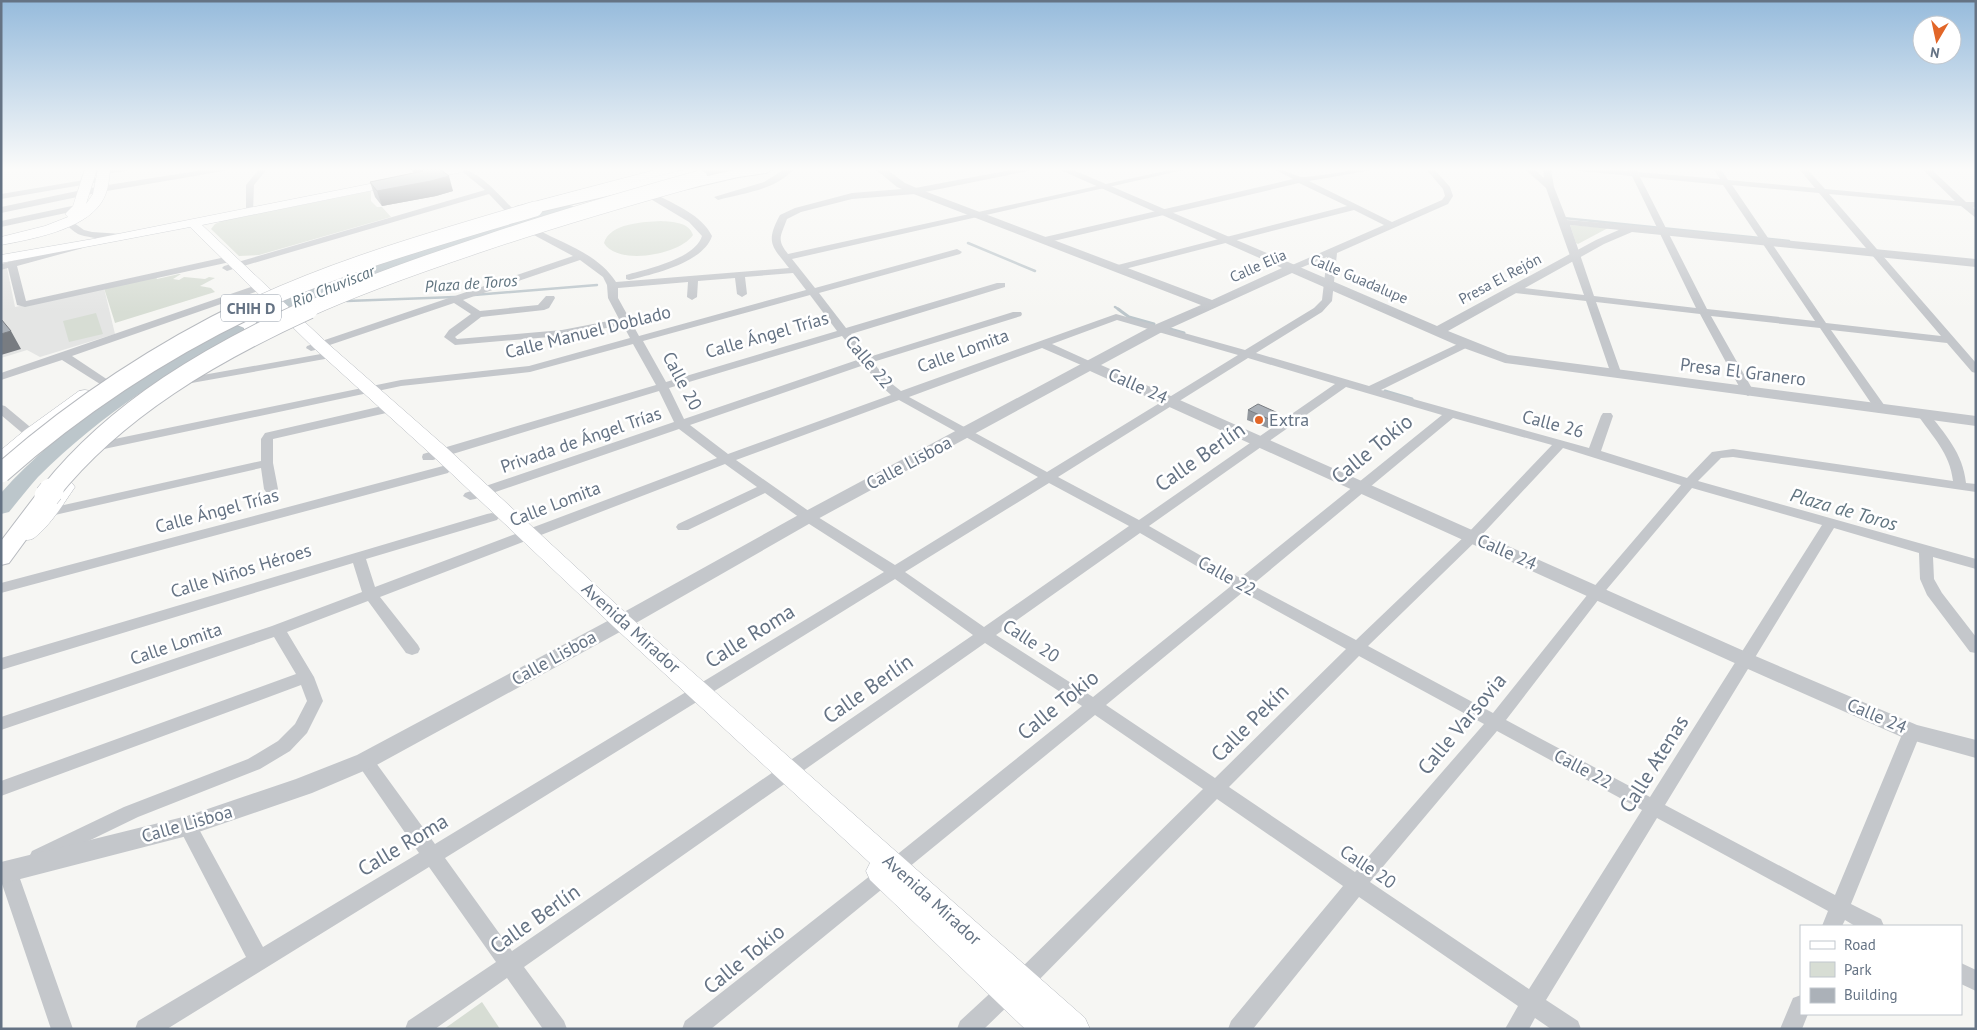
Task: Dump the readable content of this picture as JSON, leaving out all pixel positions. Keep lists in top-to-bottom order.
{
  "streets": {
    "main road": ["CHIH D", "Avenida Mirador"],
    "street": [
      "Calle Elia",
      "Calle Guadalupe",
      "Presa El Rejón",
      "Calle Manuel Doblado",
      "Calle Ángel Trías",
      "Calle Lomita",
      "Calle 22",
      "Presa El Granero",
      "Calle 20",
      "Calle 24",
      "Calle 26",
      "Privada de Ángel Trías",
      "Calle Tokio",
      "Calle Berlín",
      "Calle Lisboa",
      "Calle Niños Héroes",
      "Calle Roma",
      "Calle Pekín",
      "Calle Varsovia",
      "Calle Atenas"
    ]
  },
  "crossings": [
    ["Calle Elia", "Calle Guadalupe"],
    ["Calle Elia", "Calle 26"],
    ["Calle Elia", "Calle Lisboa"],
    ["Calle Elia", "Calle Roma"],
    ["Calle Guadalupe", "Presa El Rejón"],
    ["Calle Guadalupe", "Presa El Granero"],
    ["Calle Guadalupe", "Calle Roma"],
    ["Calle Manuel Doblado", "Calle 22"],
    ["Calle Manuel Doblado", "Calle 20"],
    ["Calle Manuel Doblado", "Avenida Mirador"],
    ["Calle Ángel Trías", "Calle 22"],
    ["Calle Ángel Trías", "Calle 20"],
    ["Calle Ángel Trías", "Avenida Mirador"],
    ["Calle Lomita", "Calle 22"],
    ["Calle Lomita", "Calle 20"],
    ["Calle Lomita", "Calle 24"],
    ["Calle Lomita", "Calle 26"],
    ["Calle Lomita", "Avenida Mirador"],
    ["Calle 22", "Privada de Ángel Trías"],
    ["Calle 22", "Calle Tokio"],
    ["Calle 22", "Calle Berlín"],
    ["Calle 22", "Calle Lisboa"],
    ["Calle 22", "Calle Roma"],
    ["Calle 22", "Calle Pekín"],
    ["Calle 22", "Calle Varsovia"],
    ["Calle 22", "Calle Atenas"],
    ["Calle 20", "Privada de Ángel Trías"],
    ["Calle 20", "Calle Tokio"],
    ["Calle 20", "Calle Berlín"],
    ["Calle 20", "Calle Lisboa"],
    ["Calle 20", "Calle Roma"],
    ["Calle 20", "Calle Pekín"],
    ["Calle 20", "Calle Varsovia"],
    ["Calle 20", "Calle Atenas"],
    ["Calle 24", "Calle Tokio"],
    ["Calle 24", "Calle Berlín"],
    ["Calle 24", "Calle Lisboa"],
    ["Calle 24", "Calle Roma"],
    ["Calle 24", "Calle Pekín"],
    ["Calle 24", "Calle Varsovia"],
    ["Calle 24", "Calle Atenas"],
    ["Calle 26", "Calle Tokio"],
    ["Calle 26", "Calle Berlín"],
    ["Calle 26", "Calle Lisboa"],
    ["Calle 26", "Calle Roma"],
    ["Calle 26", "Calle Pekín"],
    ["Calle 26", "Calle Varsovia"],
    ["Calle 26", "Calle Atenas"],
    ["Privada de Ángel Trías", "Avenida Mirador"],
    ["Calle Tokio", "Avenida Mirador"],
    ["Calle Berlín", "Avenida Mirador"],
    ["Calle Lisboa", "Avenida Mirador"],
    ["Calle Niños Héroes", "Avenida Mirador"],
    ["Avenida Mirador", "Calle Roma"],
    ["Avenida Mirador", "Calle Pekín"]
  ],
  "water": ["Plaza de Toros", "Rio Chuviscar"],
  "places": ["Extra"],
  "legend": ["Road", "Park", "Building"],
  "north": "bottom"
}
